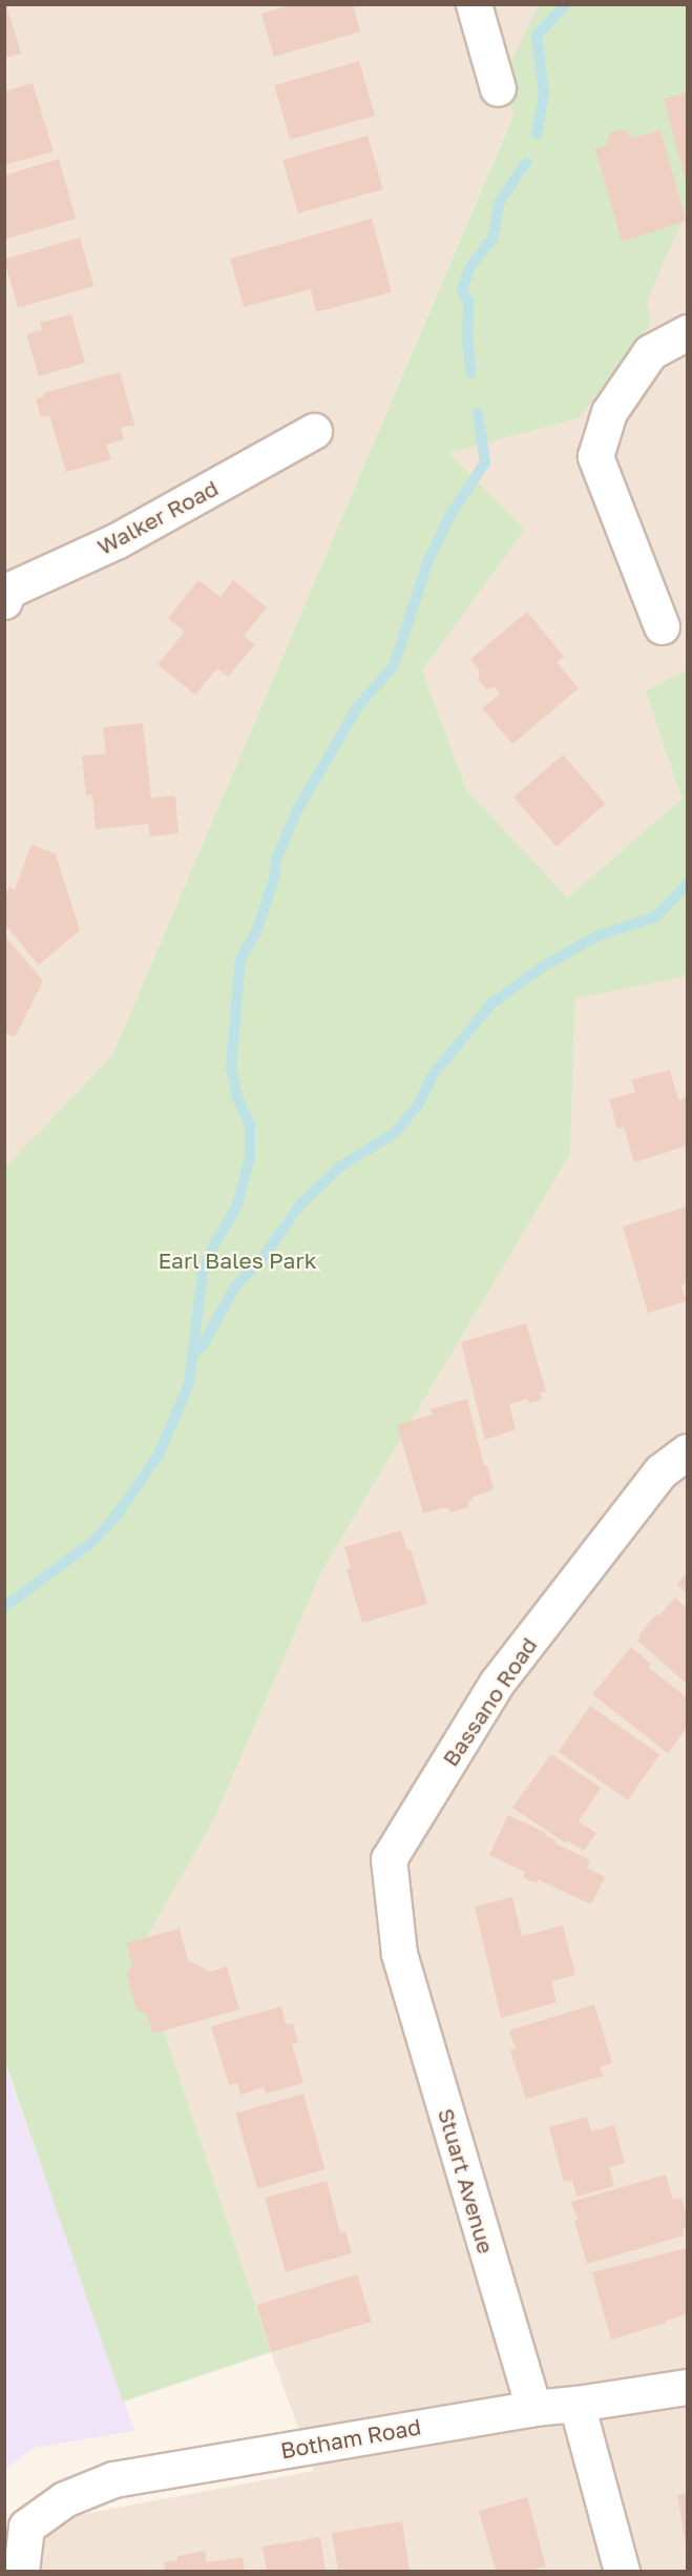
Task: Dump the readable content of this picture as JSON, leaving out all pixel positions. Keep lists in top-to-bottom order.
{
  "streets": {
    "street": [
      "Walker Road",
      "Bassano Road",
      "Stuart Avenue",
      "Botham Road"
    ]
  },
  "crossings": [
    ["Bassano Road", "Stuart Avenue"],
    ["Stuart Avenue", "Botham Road"]
  ],
  "parks": ["Earl Bales Park"]
}
